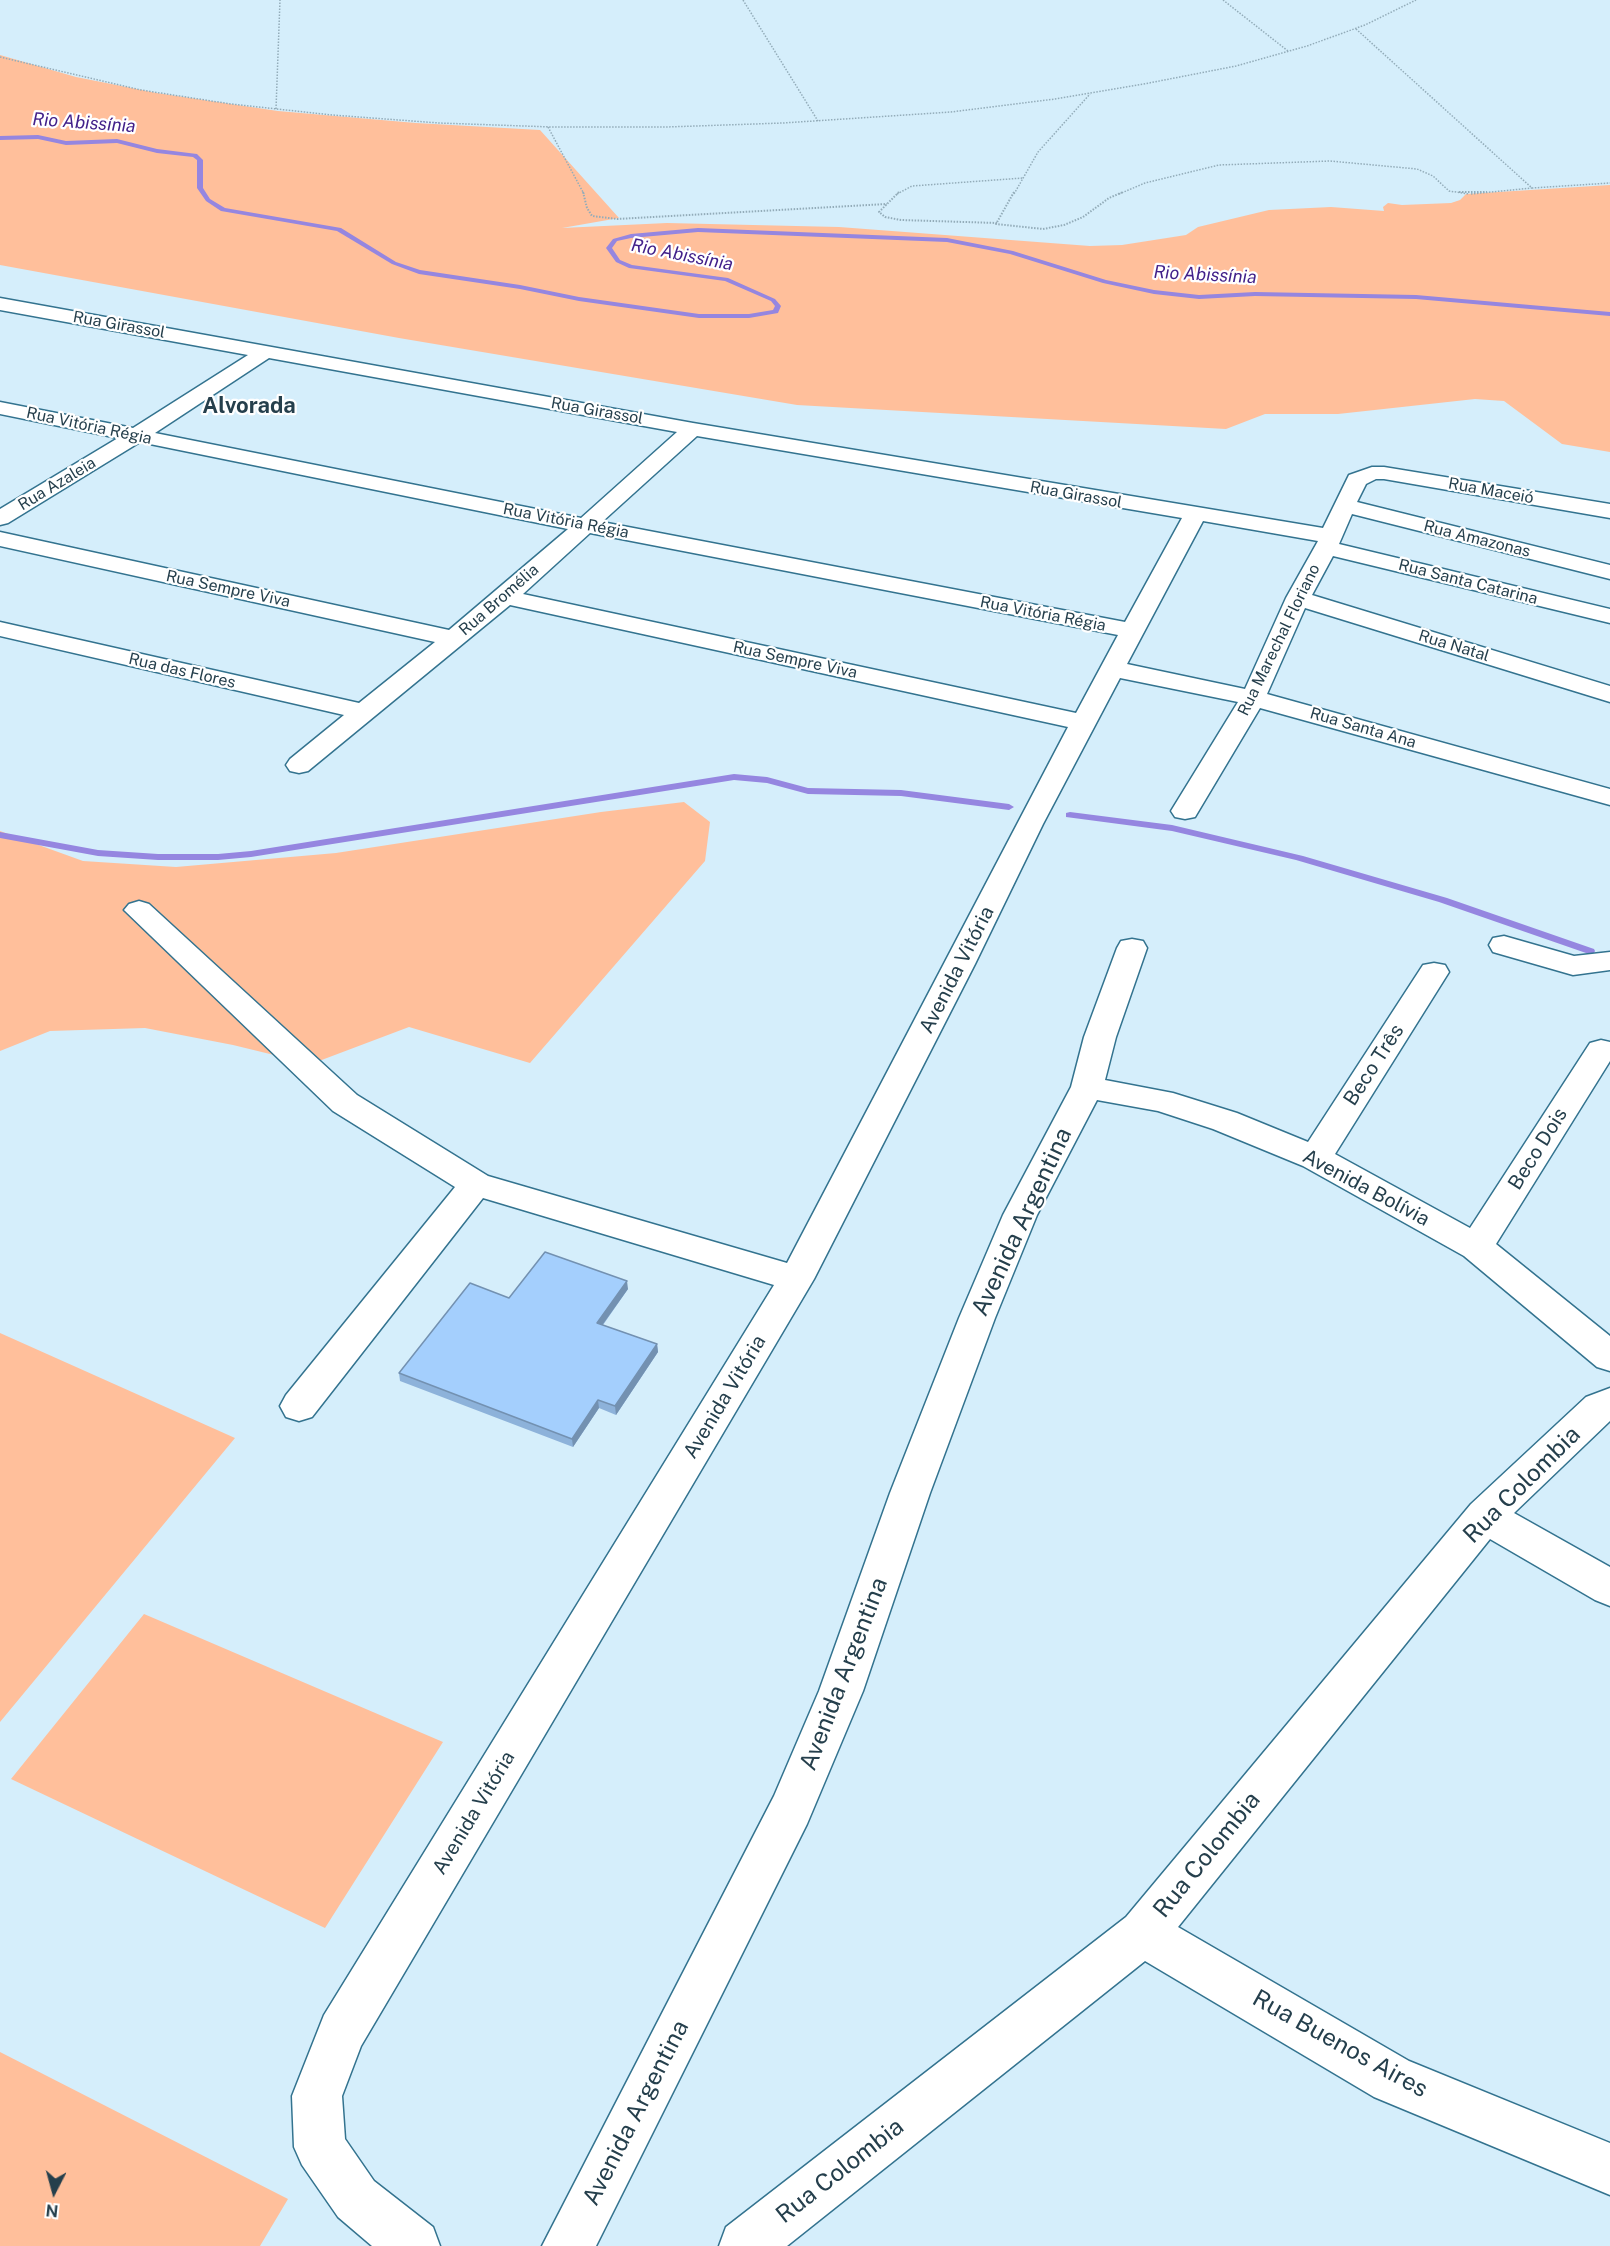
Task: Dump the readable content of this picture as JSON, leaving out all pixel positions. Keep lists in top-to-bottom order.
{
  "streets": {
    "street": [
      "Rua Girassol",
      "Rua Vitória Régia",
      "Rua Azaleia",
      "Rua Maceió",
      "Rua Amazonas",
      "Rua Santa Catarina",
      "Rua Sempre Viva",
      "Rua Bromélia",
      "Rua Marechal Floriano",
      "Rua Natal",
      "Rua das Flores",
      "Rua Santa Ana",
      "Avenida Vitória",
      "Beco Três",
      "Beco Dois",
      "Avenida Bolívia",
      "Avenida Argentina",
      "Rua Colombia",
      "Rua Buenos Aires"
    ]
  },
  "crossings": [
    ["Rua Girassol", "Rua Azaleia"],
    ["Rua Girassol", "Rua Santa Catarina"],
    ["Rua Girassol", "Rua Bromélia"],
    ["Rua Girassol", "Rua Marechal Floriano"],
    ["Rua Girassol", "Avenida Vitória"],
    ["Rua Vitória Régia", "Rua Azaleia"],
    ["Rua Vitória Régia", "Rua Bromélia"],
    ["Rua Vitória Régia", "Avenida Vitória"],
    ["Rua Maceió", "Rua Marechal Floriano"],
    ["Rua Amazonas", "Rua Marechal Floriano"],
    ["Rua Santa Catarina", "Rua Marechal Floriano"],
    ["Rua Sempre Viva", "Rua Bromélia"],
    ["Rua Sempre Viva", "Avenida Vitória"],
    ["Rua Bromélia", "Rua das Flores"],
    ["Rua Marechal Floriano", "Rua Natal"],
    ["Rua Marechal Floriano", "Rua Santa Ana"],
    ["Rua Santa Ana", "Avenida Vitória"],
    ["Beco Três", "Avenida Bolívia"],
    ["Beco Dois", "Avenida Bolívia"],
    ["Avenida Bolívia", "Avenida Argentina"],
    ["Rua Colombia", "Rua Buenos Aires"]
  ],
  "districts": ["Alvorada"],
  "water": ["Rio Abissínia"],
  "north": "bottom"
}
